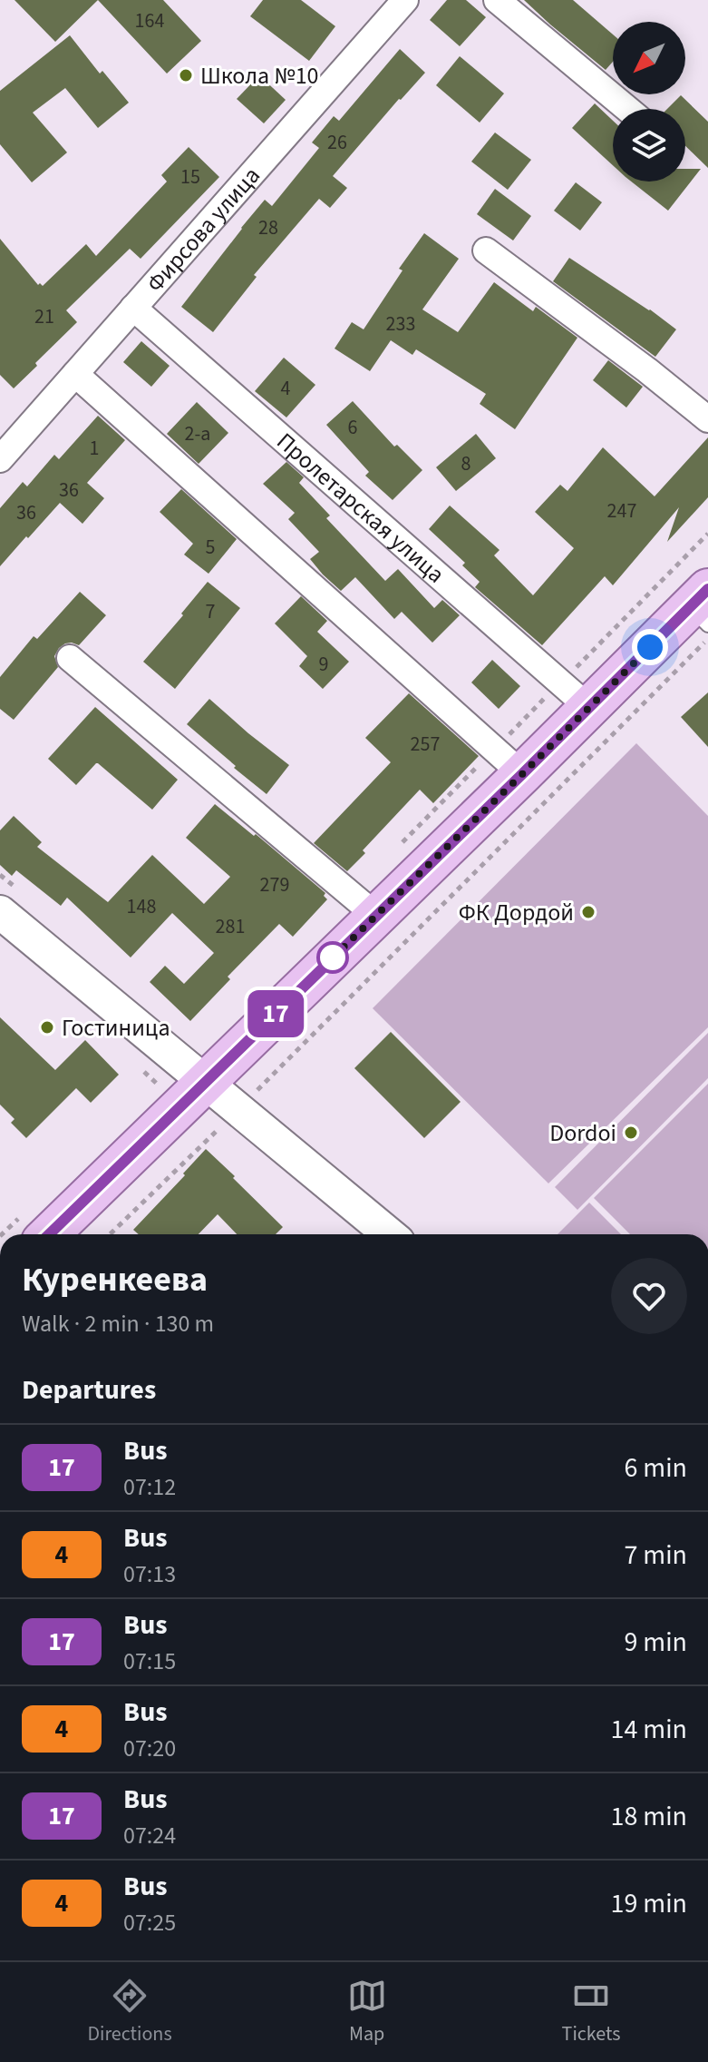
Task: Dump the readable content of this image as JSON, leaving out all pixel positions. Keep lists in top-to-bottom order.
{
  "streets": {
    "street": ["Фирсова улица", "Пролетарская улица"]
  },
  "crossings": [
    ["Фирсова улица", "Пролетарская улица"]
  ],
  "places": [
    "Школа №10",
    "ФК Дордой",
    "Гостиница",
    "Dordoi"
  ],
  "lines": ["bus line 17"],
  "house_numbers": [
    "164",
    "26",
    "15",
    "28",
    "21",
    "233",
    "4",
    "6",
    "2-a",
    "1",
    "8",
    "36",
    "247",
    "36",
    "5",
    "7",
    "9",
    "257",
    "279",
    "148",
    "281"
  ],
  "north": "bottom left",
  "page": {
    "on_map": "17",
    "heading": [
      ["Куренкеева", "Walk · 2 min · 130 m"],
      "Departures"
    ],
    "list": [
      {
        "mark": "17",
        "name": "Bus",
        "note": "07:12",
        "value": "6 min"
      },
      {
        "mark": "4",
        "name": "Bus",
        "note": "07:13",
        "value": "7 min"
      },
      {
        "mark": "17",
        "name": "Bus",
        "note": "07:15",
        "value": "9 min"
      },
      {
        "mark": "4",
        "name": "Bus",
        "note": "07:20",
        "value": "14 min"
      },
      {
        "mark": "17",
        "name": "Bus",
        "note": "07:24",
        "value": "18 min"
      },
      {
        "mark": "4",
        "name": "Bus",
        "note": "07:25",
        "value": "19 min"
      }
    ],
    "tabs": ["Directions", "Map", "Tickets"]
  }
}
